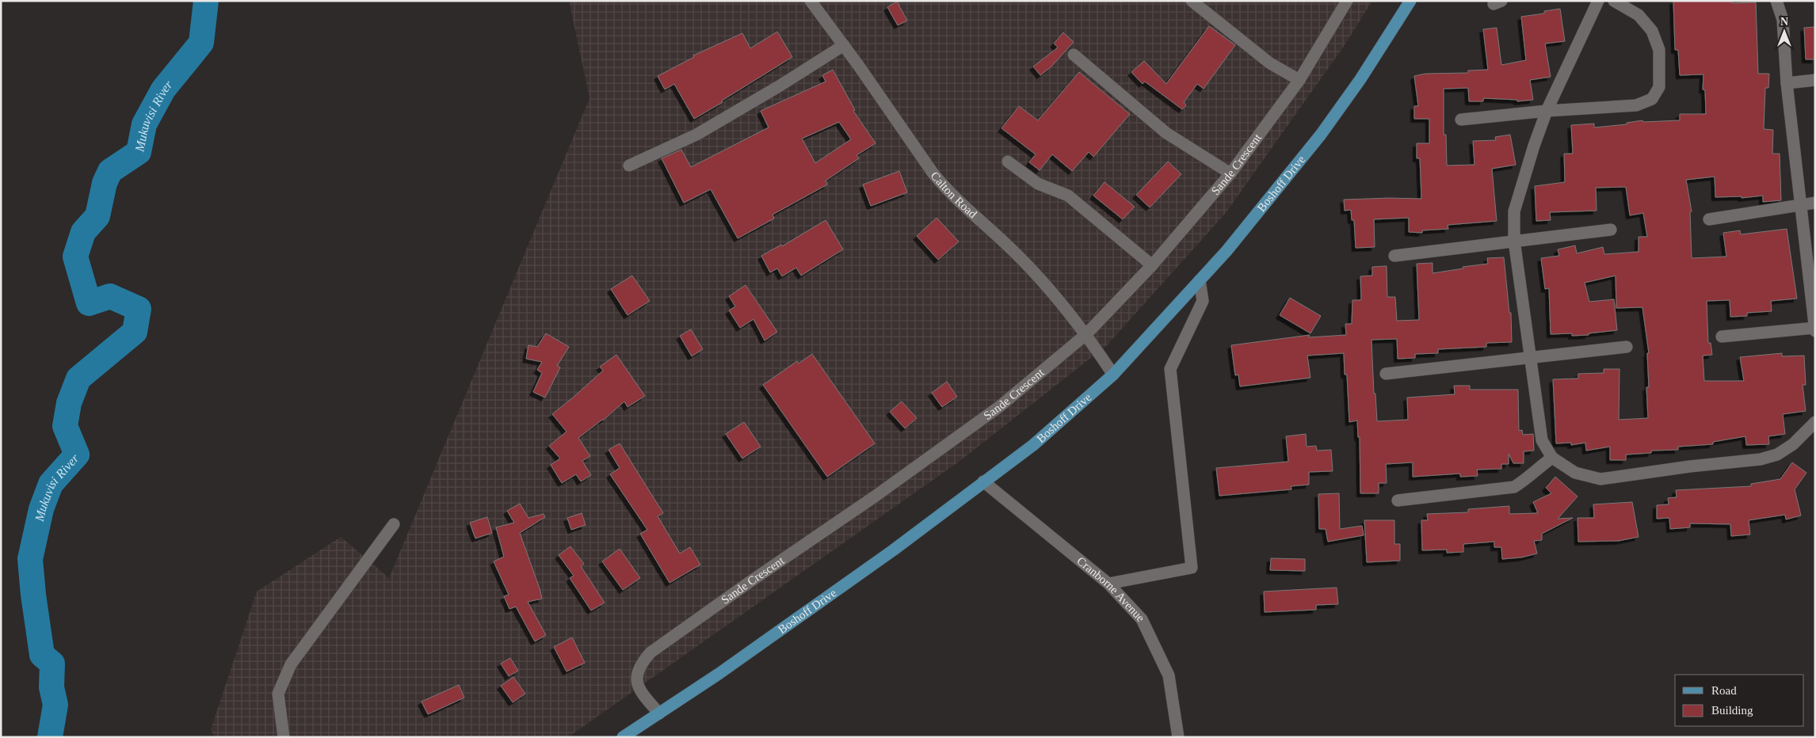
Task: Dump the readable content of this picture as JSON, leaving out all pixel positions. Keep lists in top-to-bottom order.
{
  "streets": {
    "main road": ["Boshoff Drive"],
    "street": ["Sande Crescent", "Calton Road", "Cranborne Avenue"]
  },
  "crossings": [
    ["Sande Crescent", "Boshoff Drive"],
    ["Sande Crescent", "Calton Road"],
    ["Boshoff Drive", "Calton Road"],
    ["Boshoff Drive", "Cranborne Avenue"]
  ],
  "water": ["Mukuvisi River"],
  "legend": ["Road", "Building"],
  "north": "top"
}
